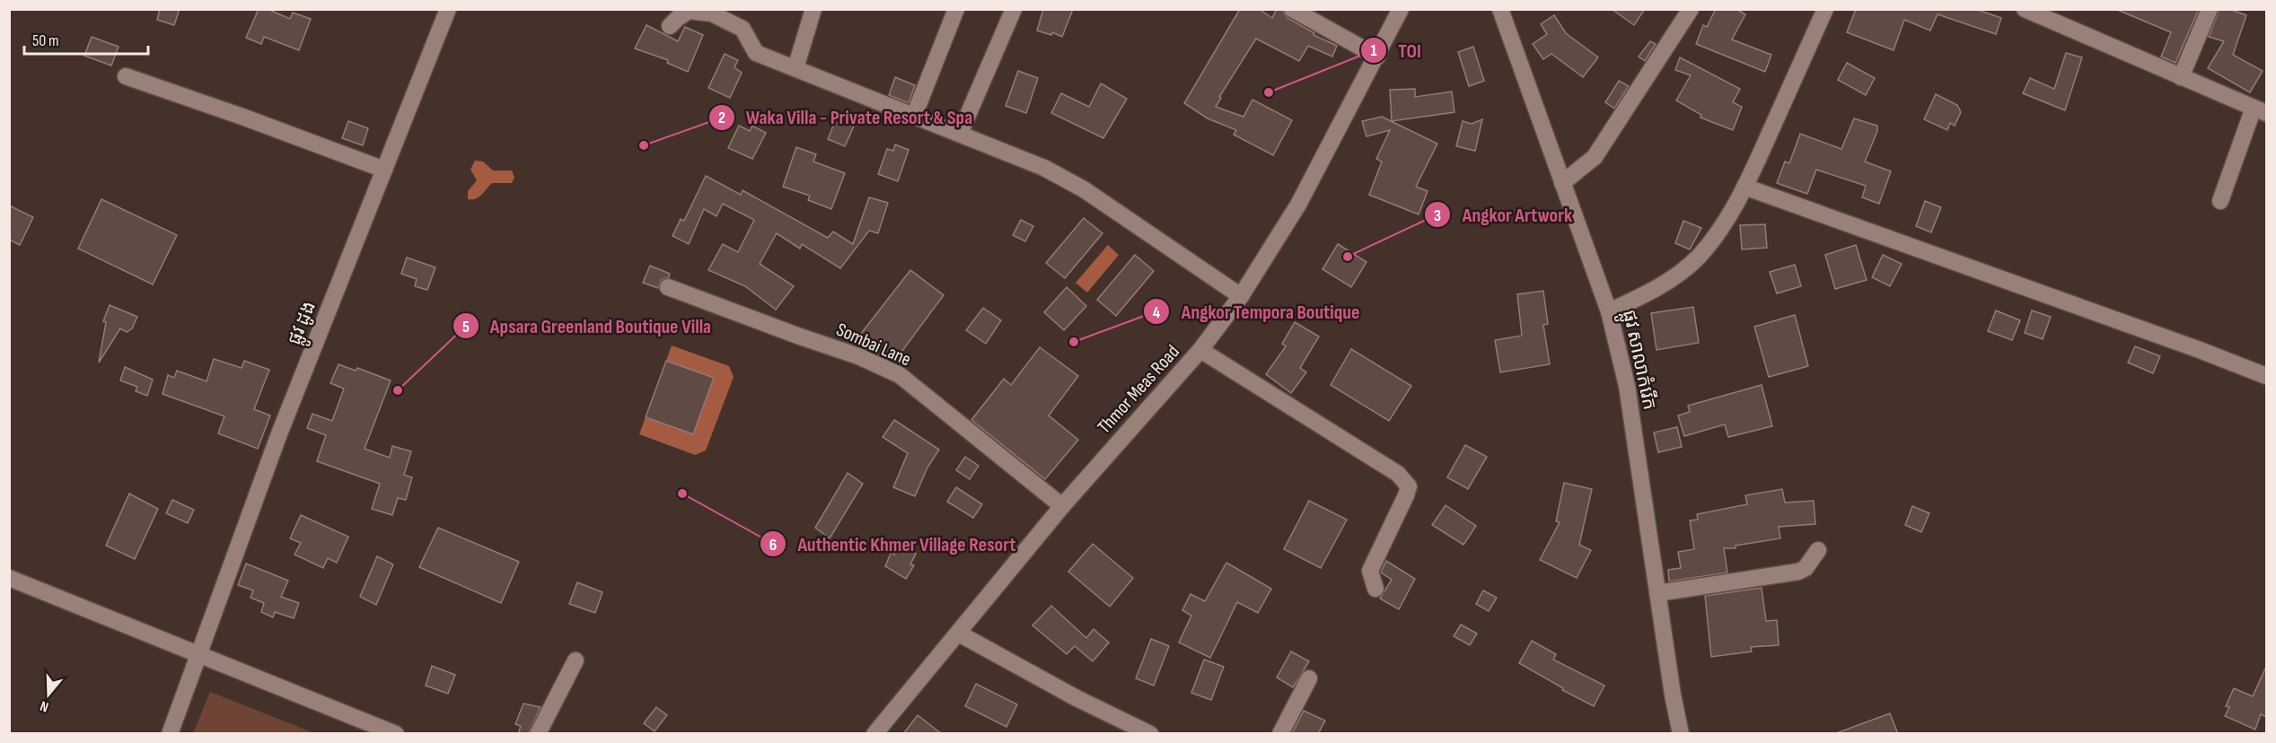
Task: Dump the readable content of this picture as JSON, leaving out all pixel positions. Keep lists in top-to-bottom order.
{
  "streets": {
    "street": [
      "ផ្លូវ ដូង",
      "Sombai Lane",
      "ផ្លូវ សាលាកំរើក",
      "Thmor Meas Road"
    ]
  },
  "crossings": [
    ["Sombai Lane", "Thmor Meas Road"]
  ],
  "places": [
    "TOI",
    "Waka Villa - Private Resort & Spa",
    "Angkor Artwork",
    "Angkor Tempora Boutique",
    "Apsara Greenland Boutique Villa",
    "Authentic Khmer Village Resort"
  ],
  "scale_bar": "50 m",
  "north": "bottom"
}
